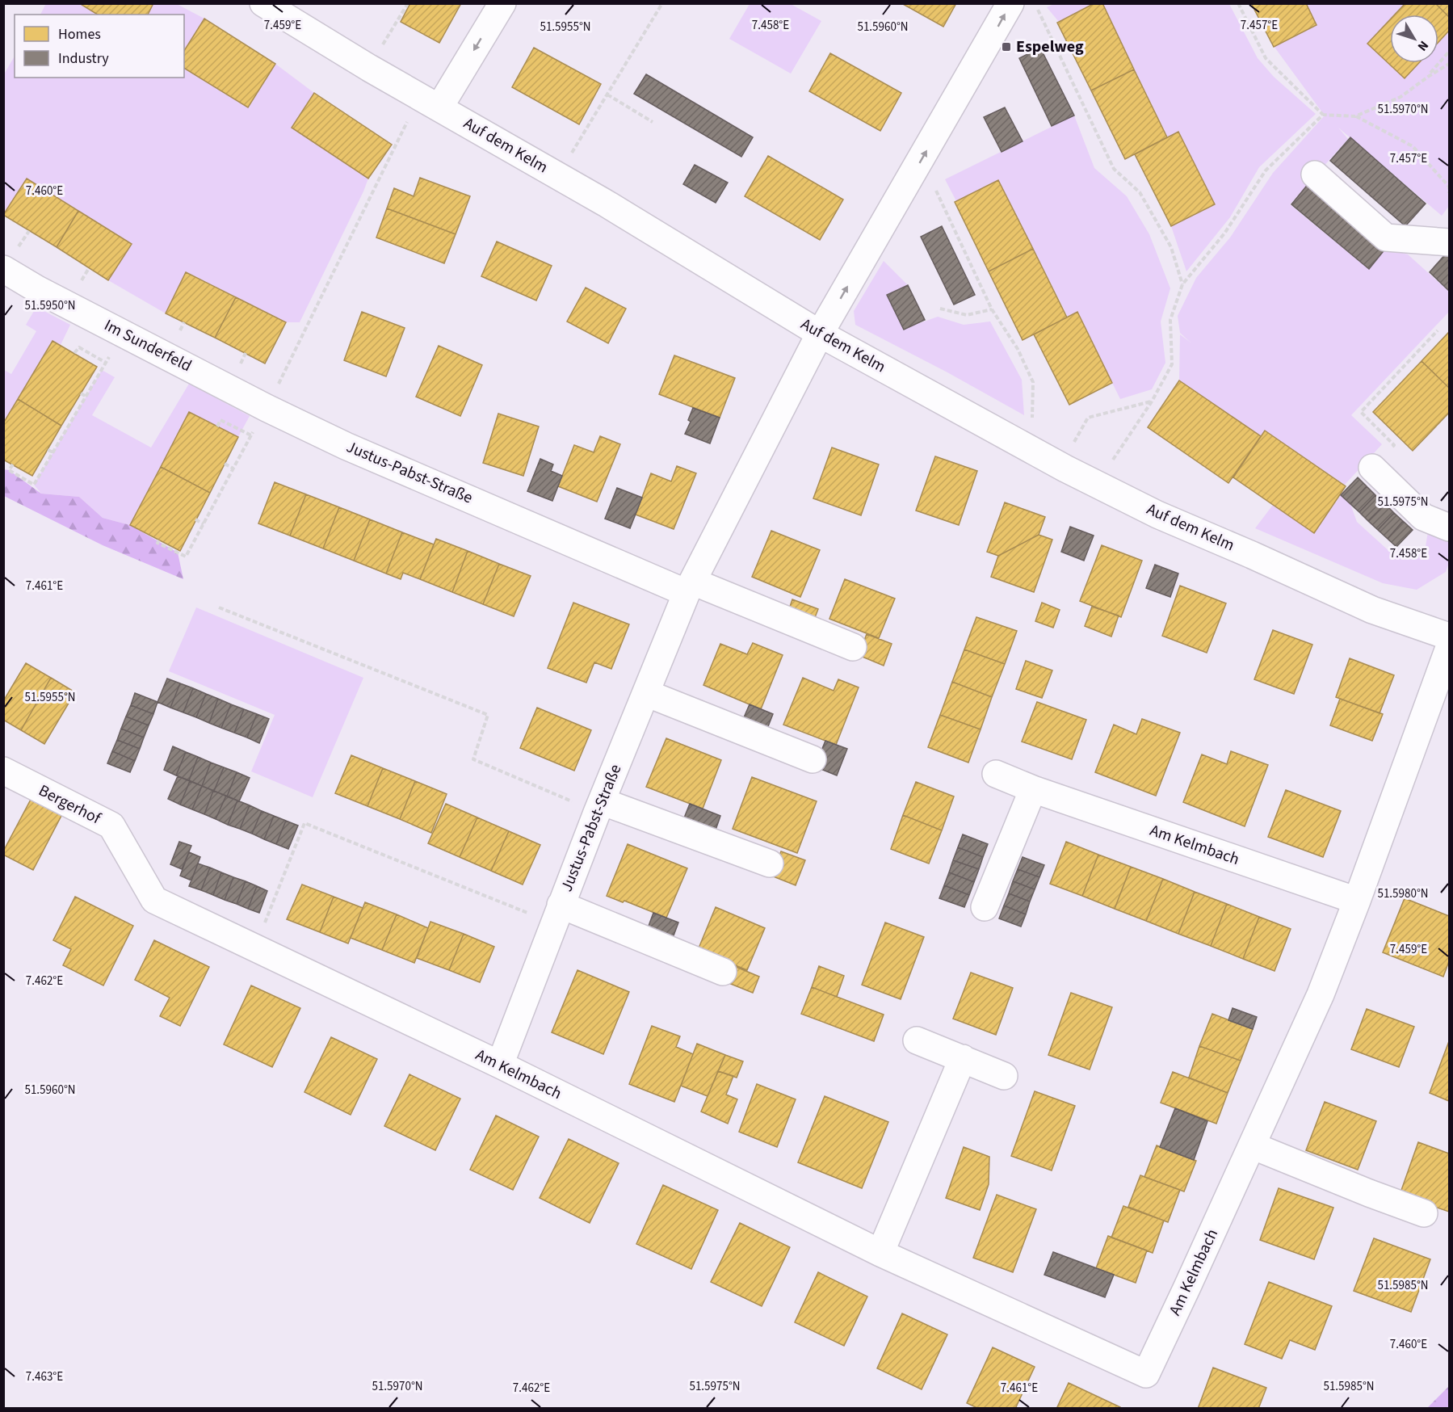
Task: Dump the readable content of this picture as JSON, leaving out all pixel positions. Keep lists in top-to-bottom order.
{
  "streets": {
    "street": [
      "Auf dem Kelm",
      "Im Sunderfeld",
      "Justus-Pabst-Straße",
      "Bergerhof",
      "Am Kelmbach"
    ]
  },
  "crossings": [
    ["Auf dem Kelm", "Justus-Pabst-Straße"],
    ["Im Sunderfeld", "Justus-Pabst-Straße"],
    ["Justus-Pabst-Straße", "Am Kelmbach"],
    ["Bergerhof", "Am Kelmbach"]
  ],
  "places": {
    "transit": ["Espelweg"]
  },
  "legend": ["Homes", "Industry"],
  "north": "bottom right",
  "coordinates": [
    "7.457°E",
    "7.459°E",
    "7.458°E",
    "51.5955°N",
    "51.5960°N",
    "51.5970°N",
    "7.460°E",
    "51.5950°N",
    "51.5975°N",
    "7.461°E",
    "51.5980°N",
    "7.462°E",
    "51.5985°N",
    "7.463°E"
  ]
}
